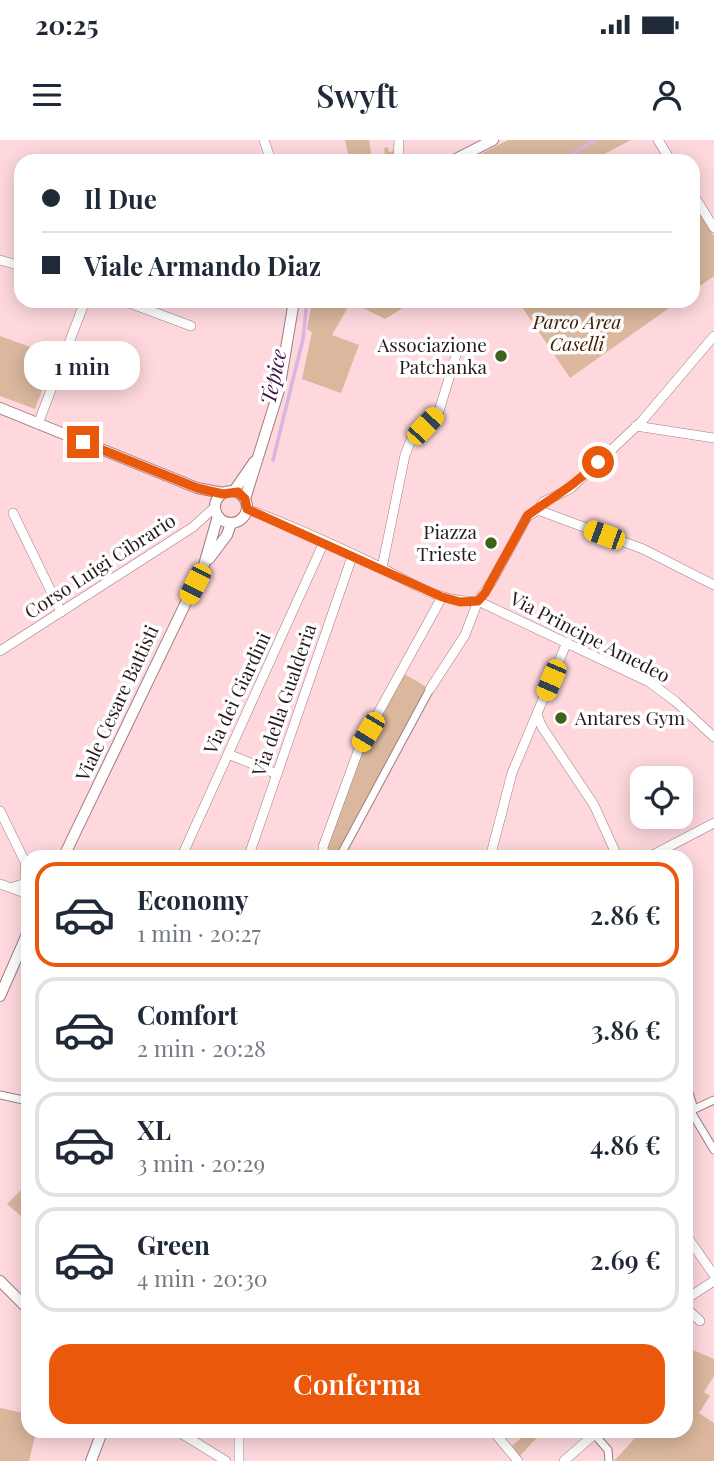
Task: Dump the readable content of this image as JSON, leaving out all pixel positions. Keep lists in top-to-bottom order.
{
  "streets": {
    "street": [
      "Corso Luigi Cibrario",
      "Via Principe Amedeo",
      "Via dei Giardini",
      "Via della Gualderia",
      "Viale Cesare Battisti"
    ]
  },
  "crossings": [
    ["Corso Luigi Cibrario", "Viale Cesare Battisti"],
    ["Via Principe Amedeo", "Via dei Giardini"],
    ["Via Principe Amedeo", "Via della Gualderia"],
    ["Via Principe Amedeo", "Viale Cesare Battisti"]
  ],
  "water": ["Tepice"],
  "parks": ["Parco Area Caselli"],
  "places": ["Associazione Patchanka", "Piazza Trieste", "Antares Gym"],
  "page": {
    "status": "20:25",
    "header": "Swyft",
    "banner": ["Il Due", "Viale Armando Diaz"],
    "bubble": "1 min",
    "list": [
      {
        "name": "Economy",
        "note": "1 min · 20:27",
        "value": "2.86 €"
      },
      {
        "name": "Comfort",
        "note": "2 min · 20:28",
        "value": "3.86 €"
      },
      {
        "name": "XL",
        "note": "3 min · 20:29",
        "value": "4.86 €"
      },
      {
        "name": "Green",
        "note": "4 min · 20:30",
        "value": "2.69 €"
      }
    ],
    "buttons": "Conferma"
  }
}
